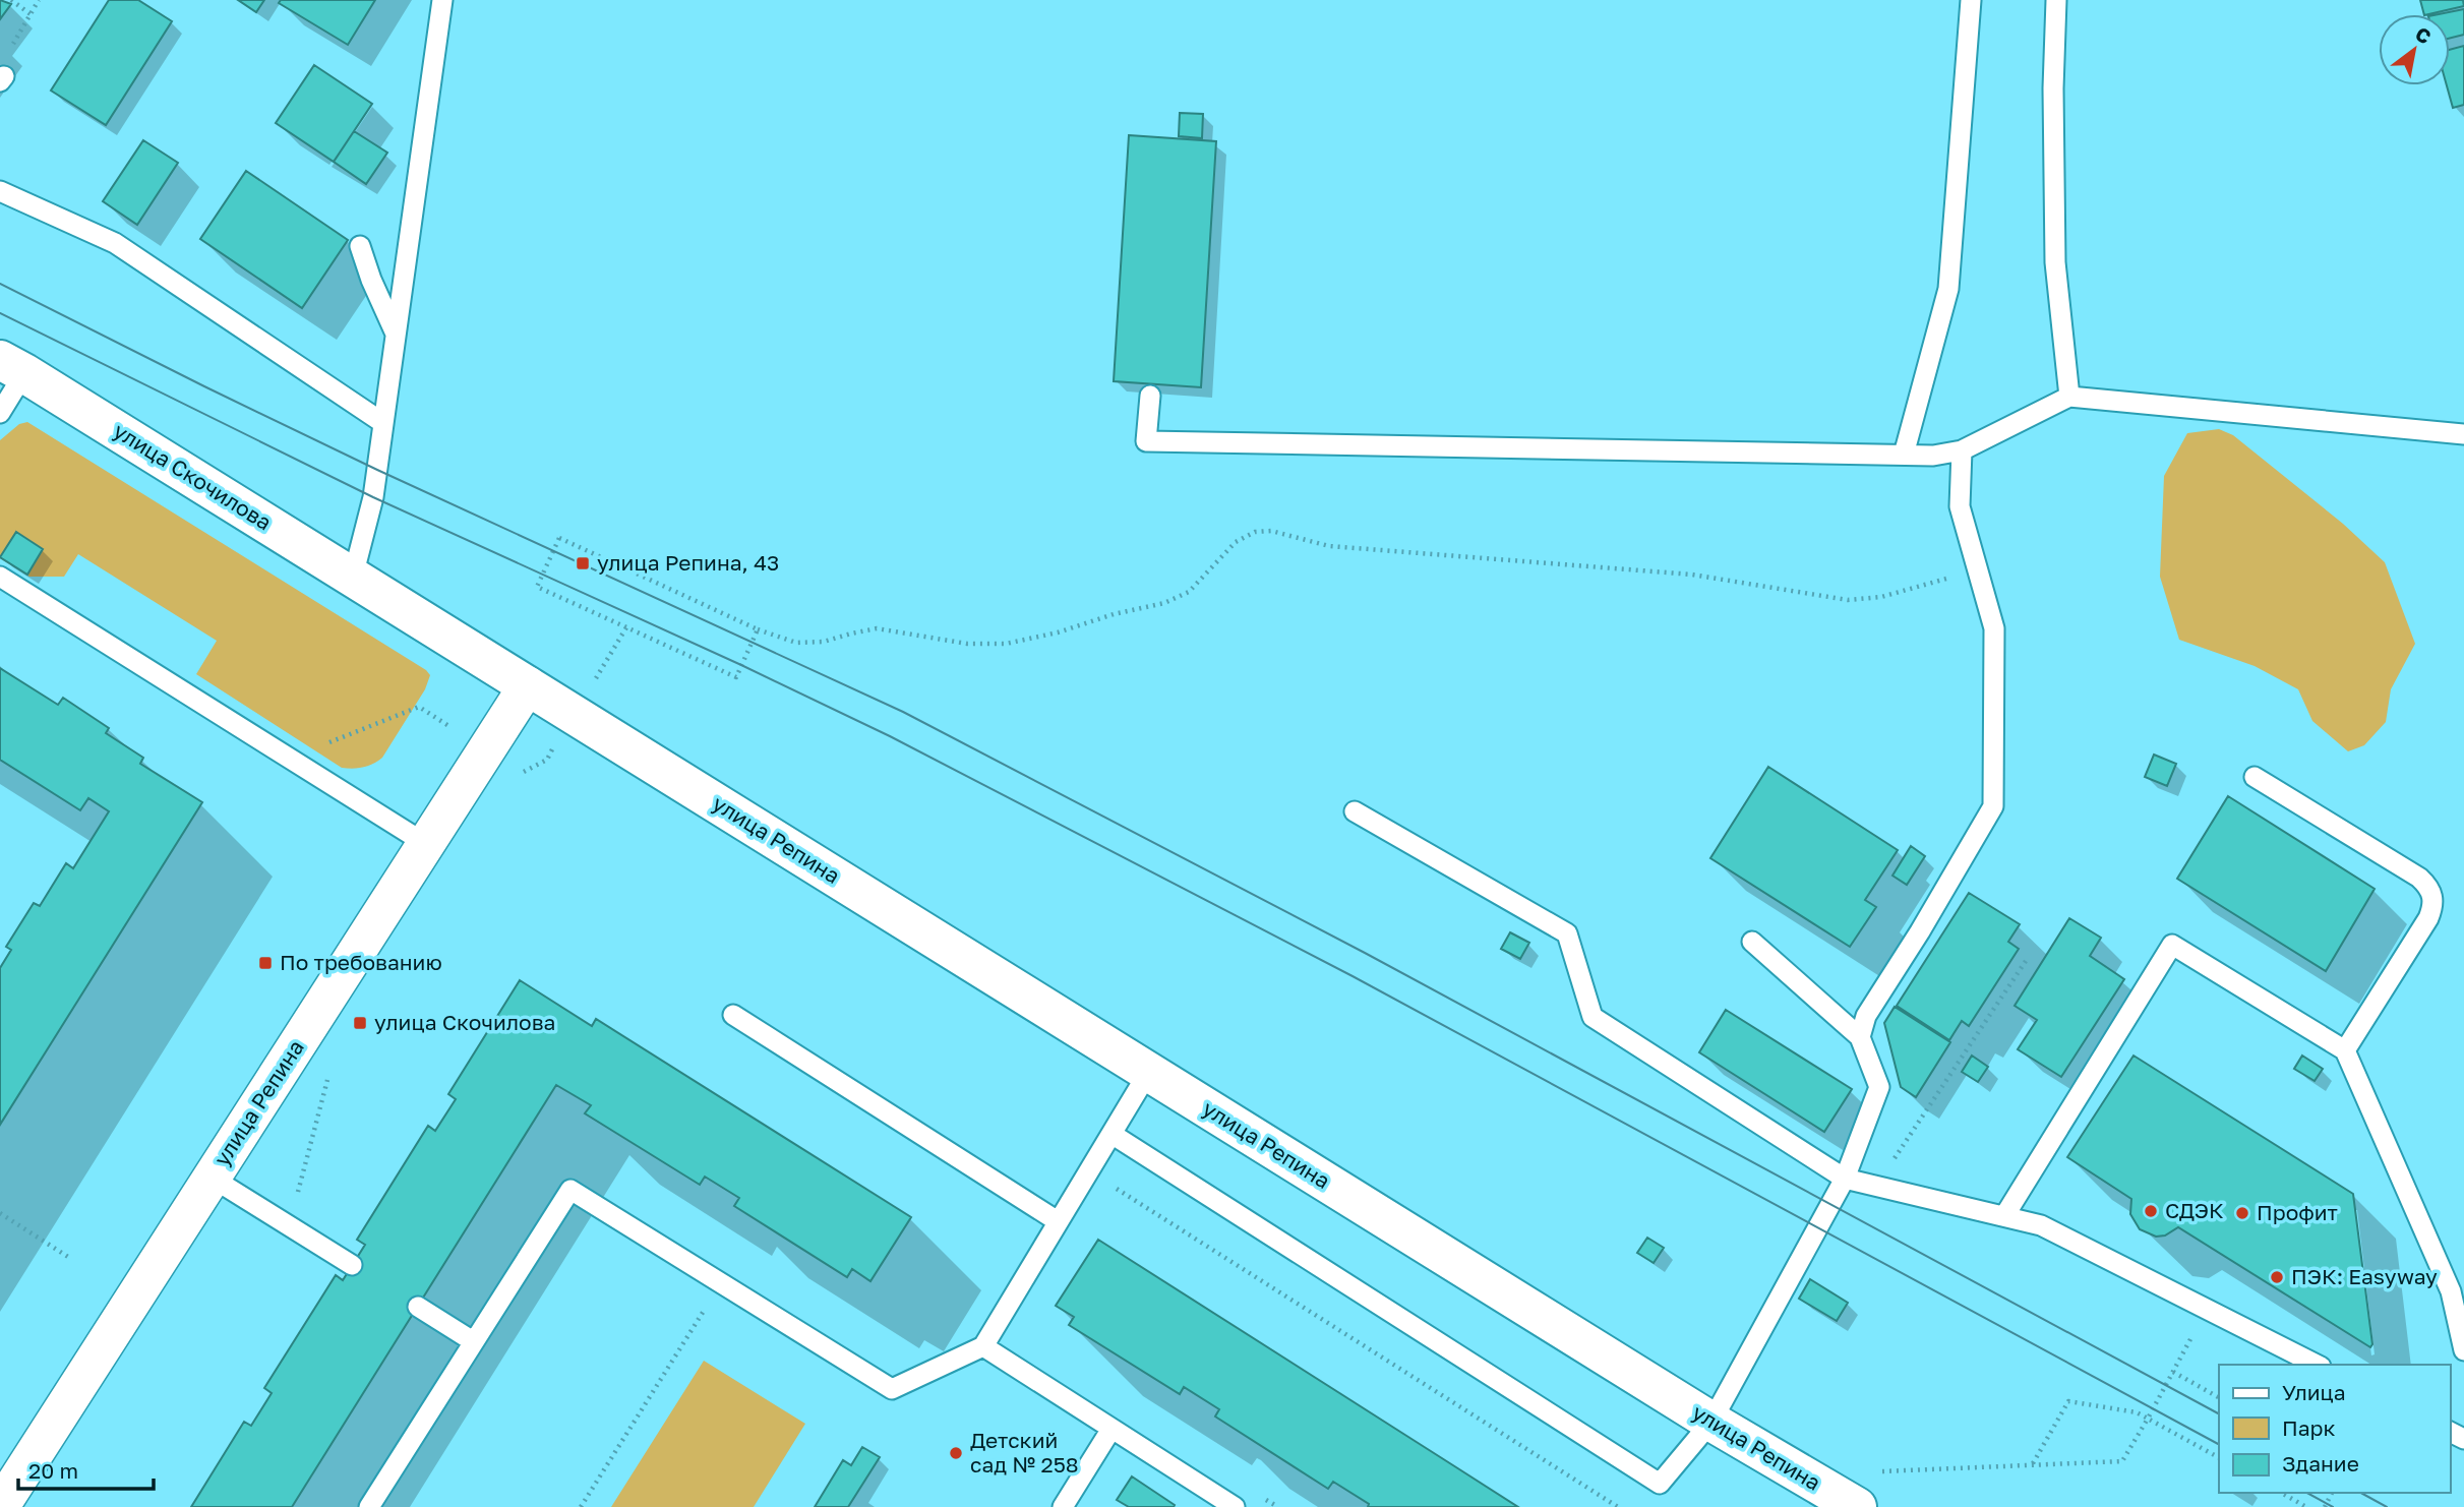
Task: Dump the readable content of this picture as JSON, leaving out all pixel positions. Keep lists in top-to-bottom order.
{
  "streets": {
    "street": ["улица Скочилова", "улица Репина"]
  },
  "crossings": [
    ["улица Скочилова", "улица Репина"]
  ],
  "places": {
    "transit": ["улица Репина, 43", "По требованию", "улица Скочилова"],
    "other": [
      "СДЭК",
      "Профит",
      "ПЭК: Easyway",
      "Детский сад № 258"
    ]
  },
  "legend": ["Улица", "Парк", "Здание"],
  "scale_bar": "20 m",
  "north": "top right"
}
